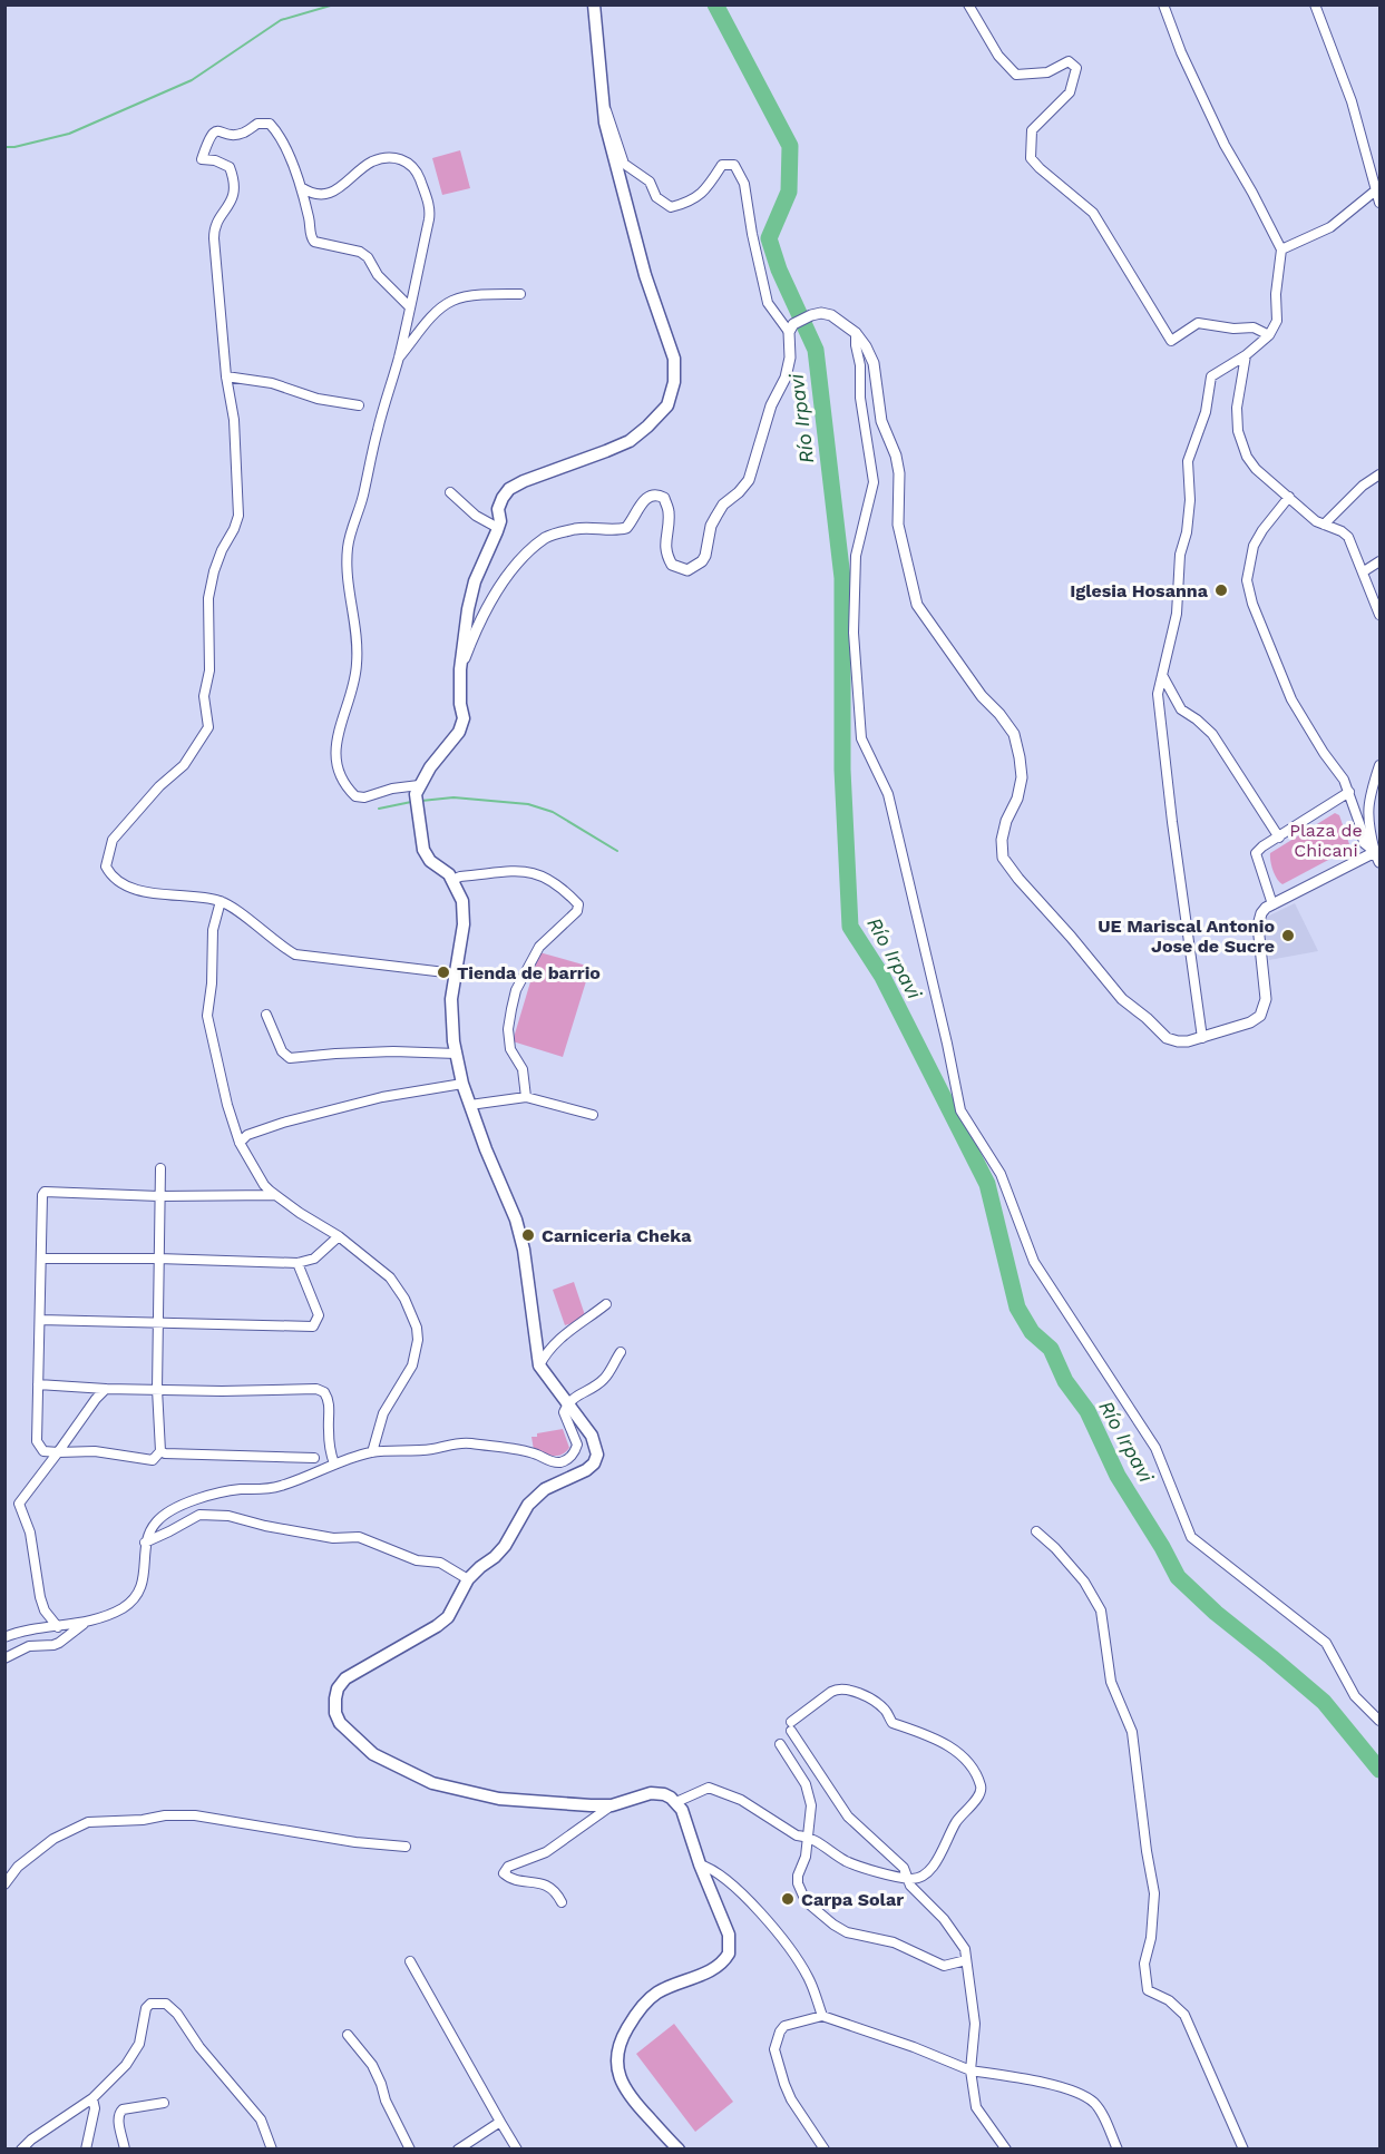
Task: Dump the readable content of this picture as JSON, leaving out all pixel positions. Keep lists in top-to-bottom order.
{
  "water": ["Río Irpavi"],
  "parks": ["Plaza de Chicani"],
  "places": [
    "Iglesia Hosanna",
    "UE Mariscal Antonio Jose de Sucre",
    "Tienda de barrio",
    "Carniceria Cheka",
    "Carpa Solar"
  ]
}
